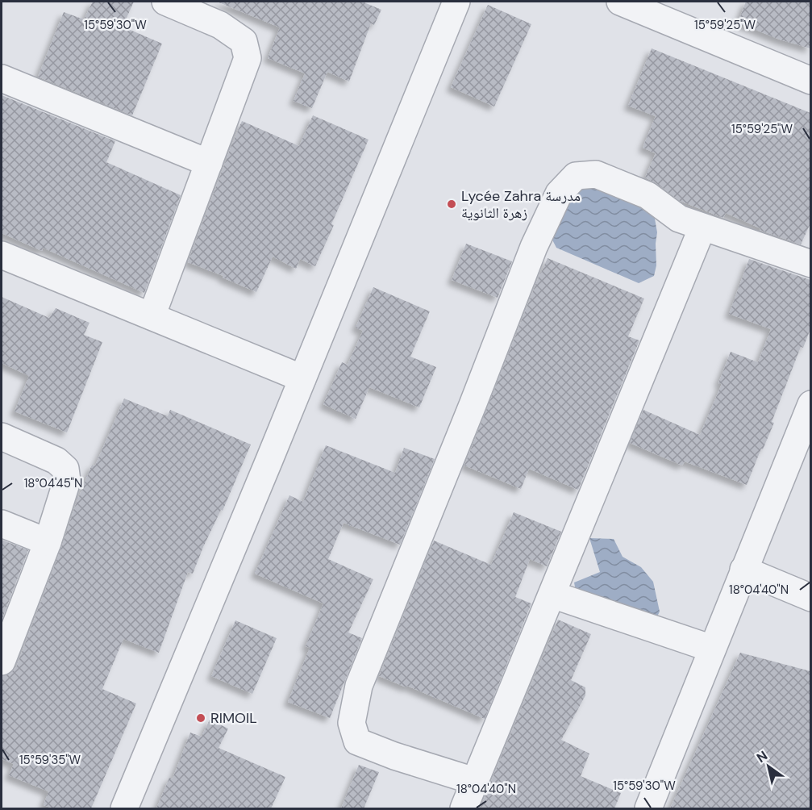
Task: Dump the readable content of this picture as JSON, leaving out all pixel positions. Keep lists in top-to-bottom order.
{
  "places": ["Lycée Zahra مدرسة زهرة الثانوية", "RIMOIL"],
  "north": "top left",
  "coordinates": [
    "15°59'30\"W",
    "15°59'25\"W",
    "18°04'45\"N",
    "18°04'40\"N",
    "15°59'35\"W"
  ]
}
